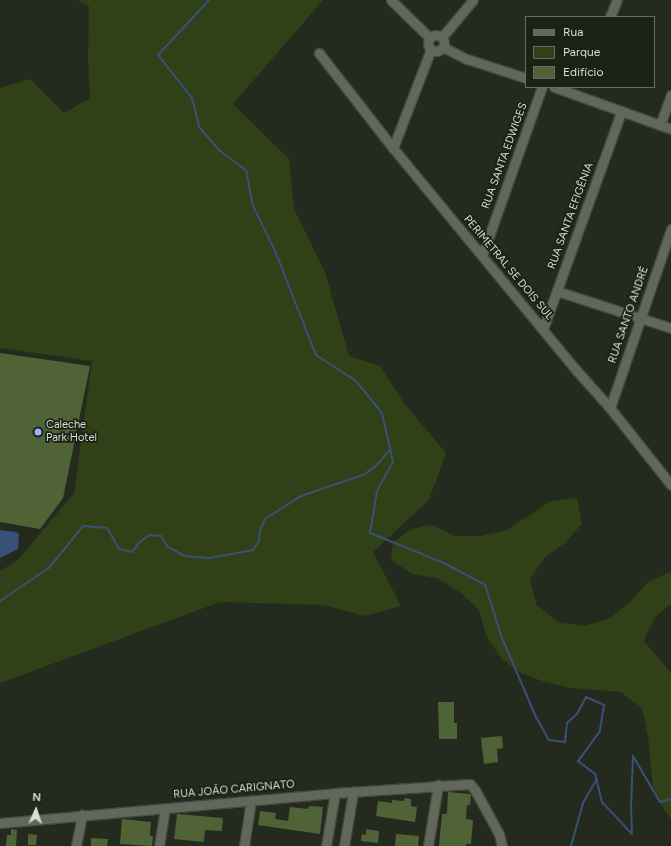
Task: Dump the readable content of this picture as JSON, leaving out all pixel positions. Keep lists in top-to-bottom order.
{
  "streets": {
    "street": [
      "RUA SANTA EDWIGES",
      "RUA SANTA EFIGÊNIA",
      "PERIMETRAL SE DOIS SUL",
      "RUA SANTO ANDRÉ",
      "RUA JOÃO CARIGNATO"
    ]
  },
  "crossings": [
    ["RUA SANTA EDWIGES", "PERIMETRAL SE DOIS SUL"],
    ["RUA SANTA EFIGÊNIA", "PERIMETRAL SE DOIS SUL"],
    ["PERIMETRAL SE DOIS SUL", "RUA SANTO ANDRÉ"]
  ],
  "places": ["Caleche Park Hotel"],
  "legend": ["Rua", "Parque", "Edifício"],
  "north": "top"
}
